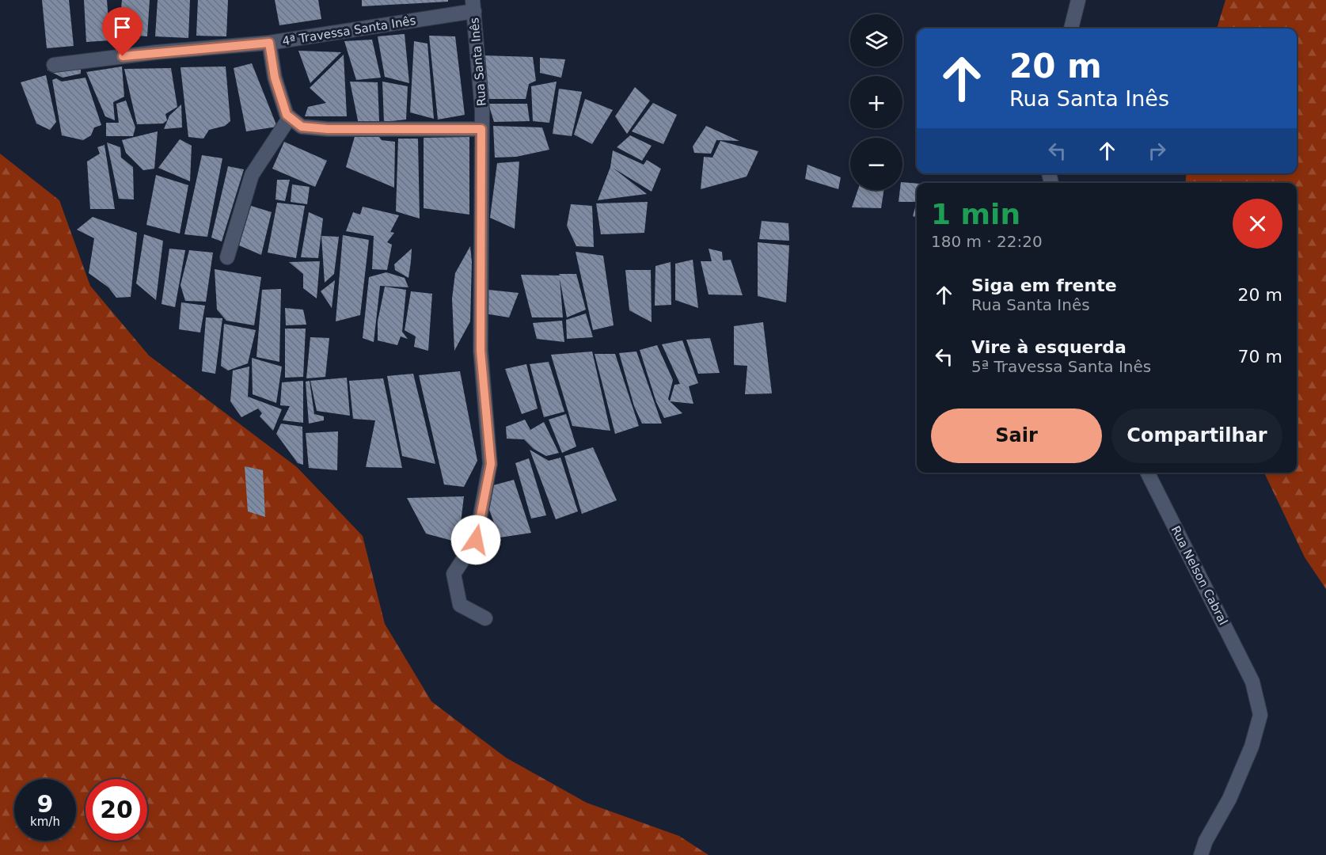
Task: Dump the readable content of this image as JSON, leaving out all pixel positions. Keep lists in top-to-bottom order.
{
  "streets": {
    "street": ["4ª Travessa Santa Inês", "Rua Santa Inês", "Rua Nelson Cabral"]
  },
  "crossings": [
    ["4ª Travessa Santa Inês", "Rua Santa Inês"]
  ],
  "page": {
    "map_buttons": ["+", "−"],
    "turn": ["20 m", "Rua Santa Inês"],
    "heading": ["1 min", "180 m · 22:20"],
    "list": [
      {
        "name": "Siga em frente",
        "note": "Rua Santa Inês",
        "value": "20 m"
      },
      {
        "name": "Vire à esquerda",
        "note": "5ª Travessa Santa Inês",
        "value": "70 m"
      }
    ],
    "buttons": ["Sair", "Compartilhar"],
    "speed": "9 km/h",
    "limit": "20"
  }
}
